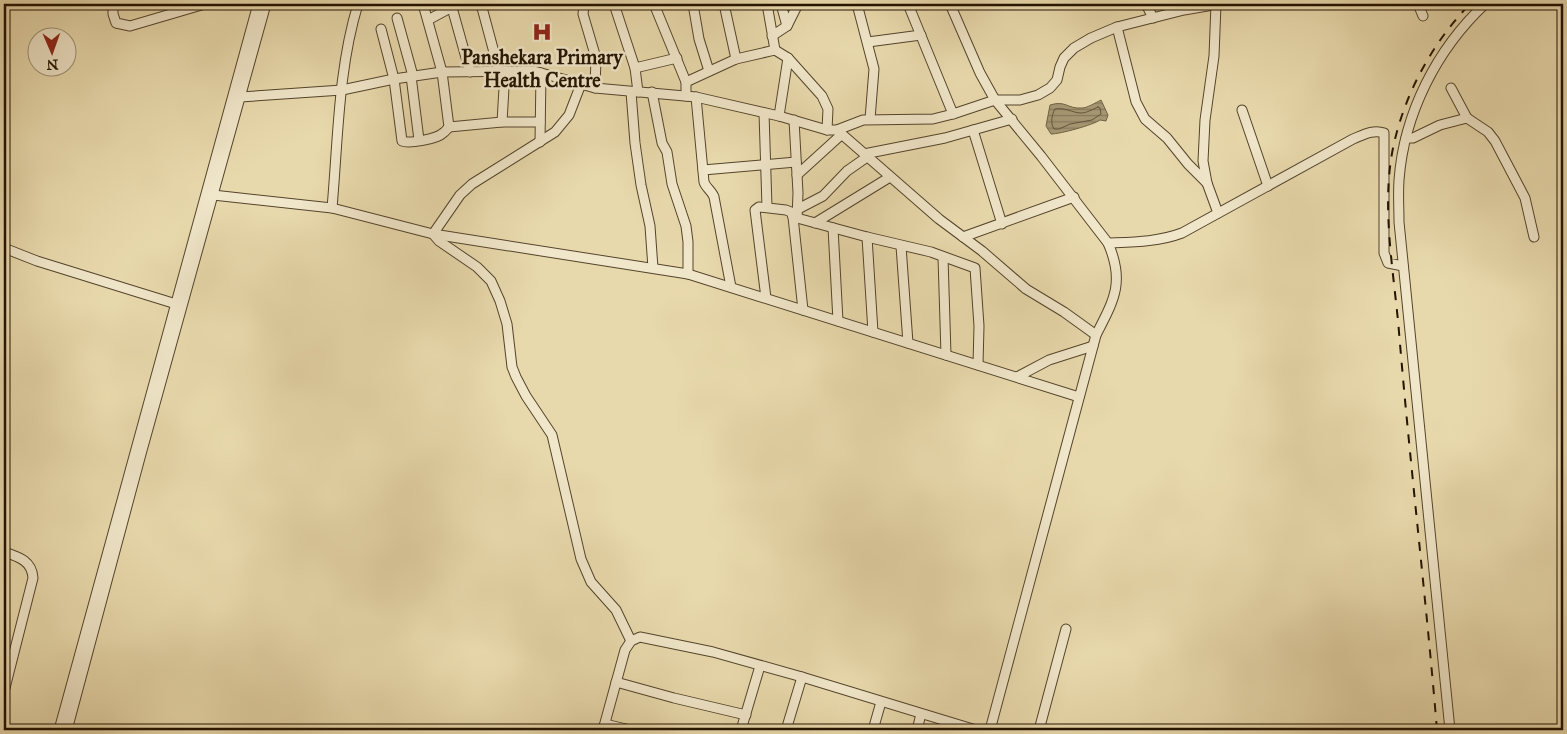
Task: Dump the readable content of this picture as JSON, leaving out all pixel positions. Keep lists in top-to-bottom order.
{
  "places": {
    "hospital": ["Panshekara Primary Health Centre"]
  },
  "north": "bottom"
}
